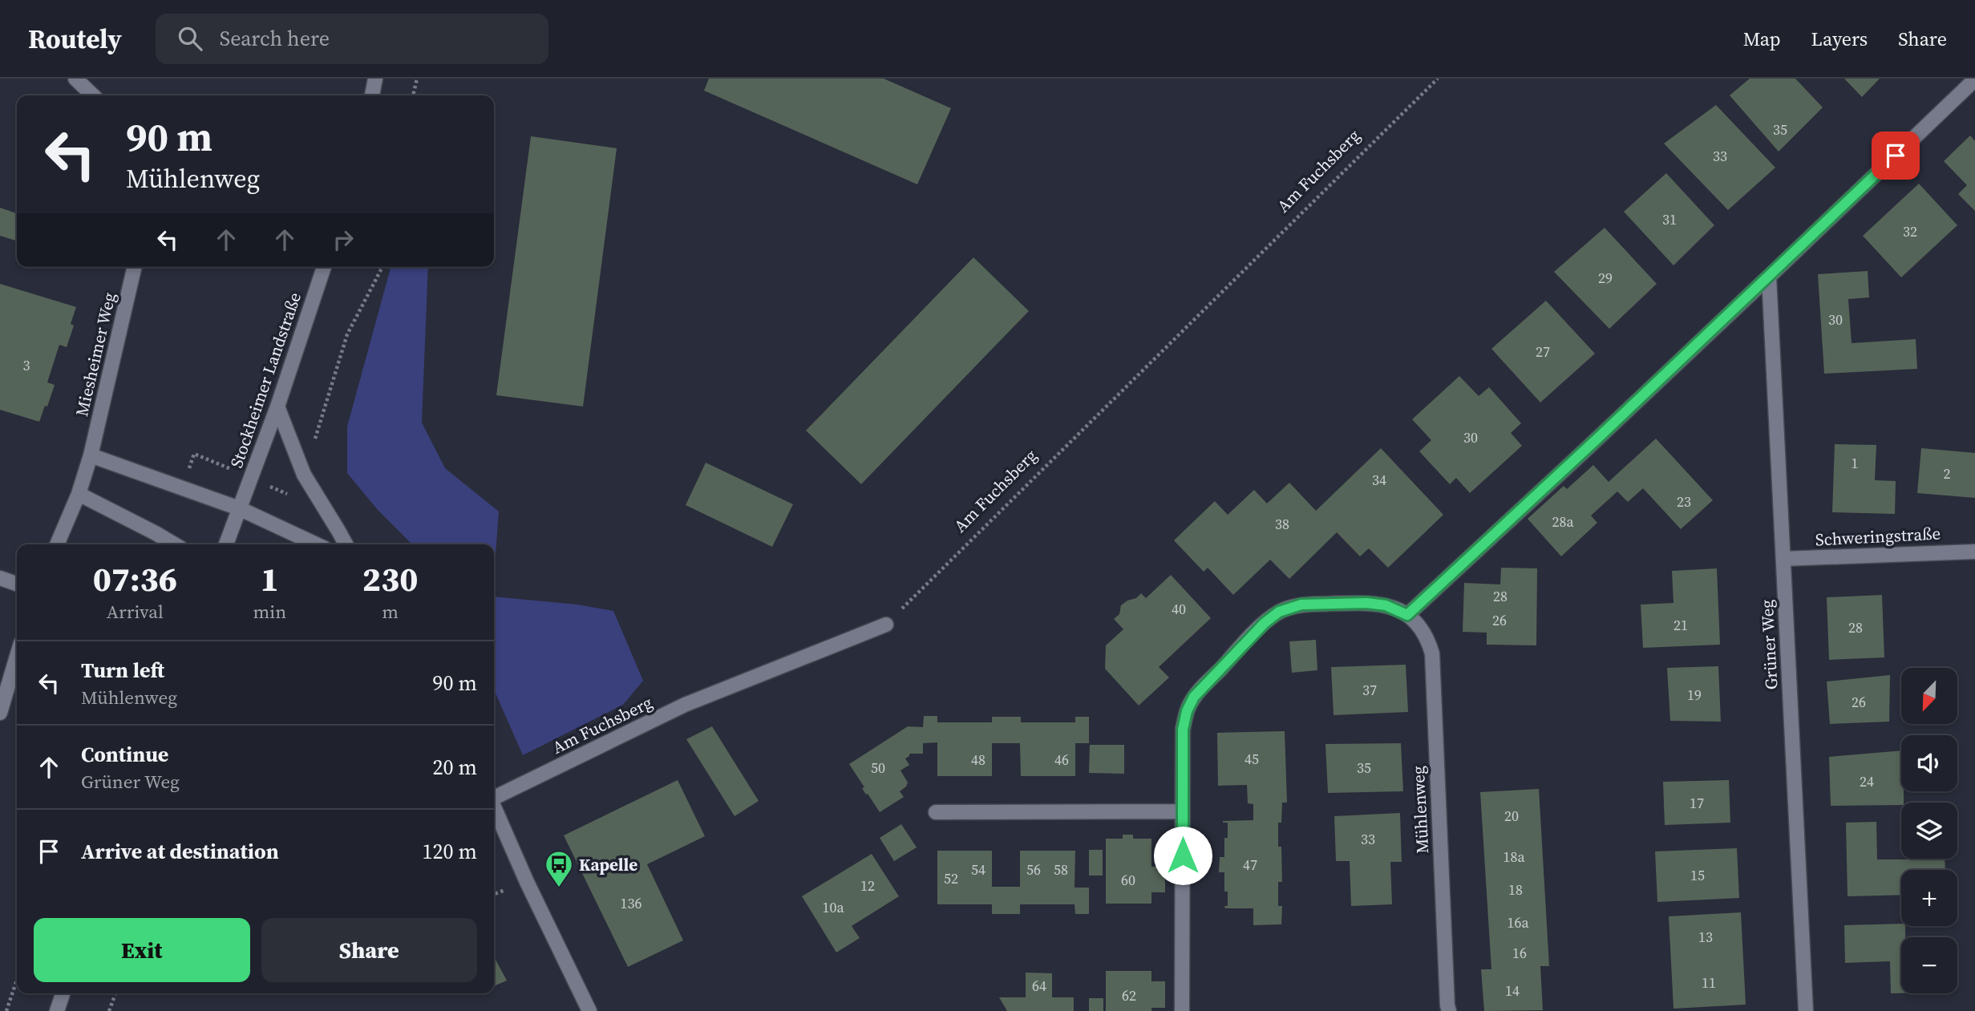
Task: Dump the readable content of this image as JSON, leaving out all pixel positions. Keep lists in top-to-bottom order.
{
  "streets": {
    "street": [
      "Am Fuchsberg",
      "Miesheimer Weg",
      "Stockheimer Landstraße",
      "Schweringstraße",
      "Grüner Weg",
      "Mühlenweg"
    ]
  },
  "crossings": [
    ["Schweringstraße", "Grüner Weg"]
  ],
  "places": {
    "bus stop": ["Kapelle"]
  },
  "house_numbers": [
    "35",
    "33",
    "31",
    "32",
    "29",
    "30",
    "27",
    "3",
    "30",
    "1",
    "2",
    "34",
    "23",
    "28a",
    "38",
    "28",
    "40",
    "26",
    "21",
    "28",
    "37",
    "19",
    "26",
    "45",
    "48",
    "46",
    "50",
    "35",
    "24",
    "17",
    "20",
    "33",
    "18a",
    "47",
    "54",
    "56",
    "58",
    "15",
    "52",
    "60",
    "12",
    "18",
    "136",
    "10a",
    "16a",
    "13",
    "16",
    "11",
    "64",
    "14",
    "62"
  ],
  "north": "bottom left",
  "page": {
    "header": "Routely",
    "search": "Search here",
    "nav": ["Map", "Layers", "Share"],
    "turn": ["90 m", "Mühlenweg"],
    "eta": [
      "07:36",
      "Arrival",
      "1",
      "min",
      "230",
      "m"
    ],
    "list": [
      {
        "name": "Turn left",
        "note": "Mühlenweg",
        "value": "90 m"
      },
      {
        "name": "Continue",
        "note": "Grüner Weg",
        "value": "20 m"
      },
      {
        "name": "Arrive at destination",
        "value": "120 m"
      }
    ],
    "map_buttons": ["+", "−"],
    "buttons": ["Exit", "Share"]
  }
}
